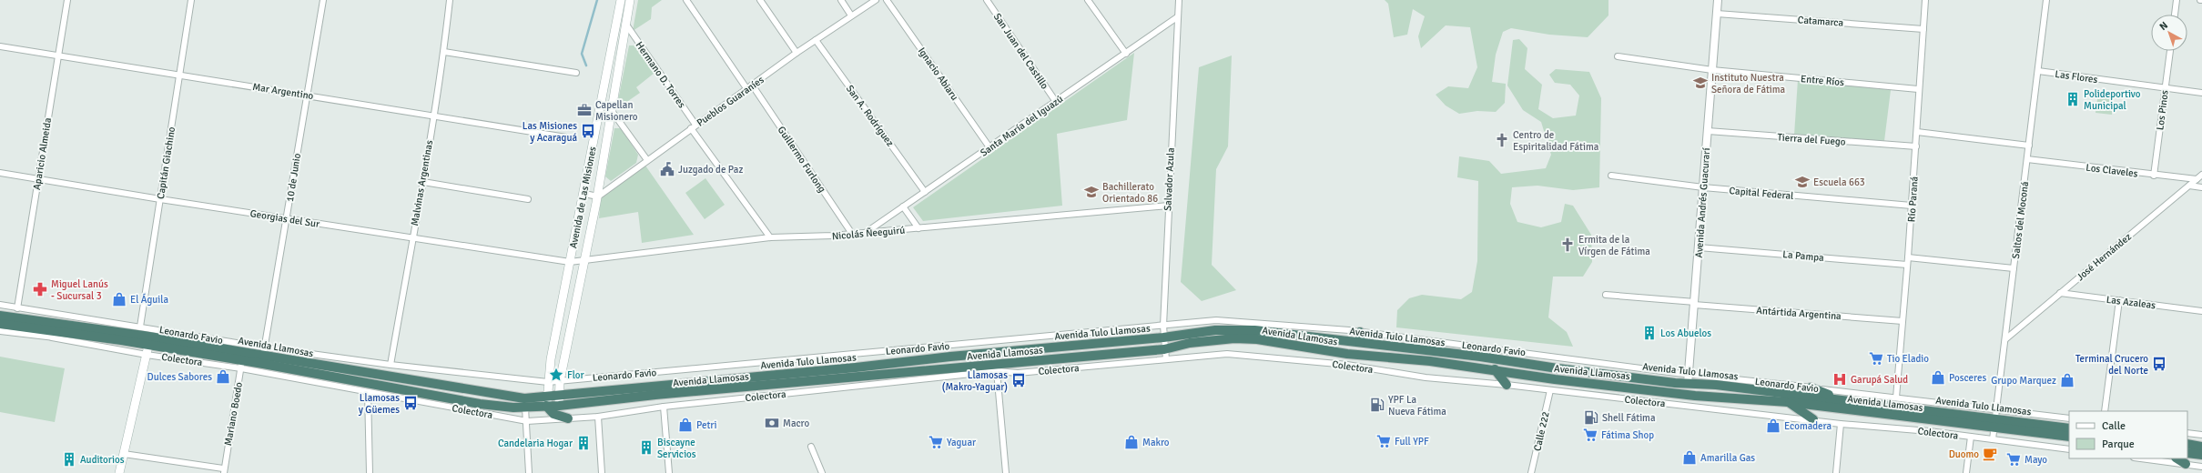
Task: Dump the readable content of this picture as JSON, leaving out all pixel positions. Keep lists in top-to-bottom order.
{
  "streets": {
    "highway": ["Avenida Tulo Llamosas", "Avenida Llamosas"],
    "main road": ["Avenida de Las Misiones"],
    "street": [
      "Catamarca",
      "San Juan del Castillo",
      "Ignacio Abiaru",
      "Hermano D. Torres",
      "Las Flores",
      "Entre Ríos",
      "Mar Argentino",
      "Pueblos Guaraníes",
      "Los Pinos",
      "San A. Rodríguez",
      "Santa María del Iguazú",
      "Tierra del Fuego",
      "Aparicio Almeida",
      "Guillermo Furlong",
      "Capitán Giachino",
      "Los Claveles",
      "10 de Junio",
      "Salvador Azula",
      "Malvinas Argentinas",
      "Capital Federal",
      "Río Paraná",
      "Avenida Andrés Guacurarí",
      "Georgias del Sur",
      "Saltos del Moconá",
      "Nicolás Ñeeguirú",
      "La Pampa",
      "José Hernández",
      "Las Azaleas",
      "Antártida Argentina",
      "Leonardo Favio",
      "Colectora",
      "Mariano Boedo",
      "Calle 222"
    ]
  },
  "crossings": [
    ["Catamarca", "Río Paraná"],
    ["Catamarca", "Avenida Andrés Guacurarí"],
    ["San Juan del Castillo", "Santa María del Iguazú"],
    ["Ignacio Abiaru", "Santa María del Iguazú"],
    ["Hermano D. Torres", "Pueblos Guaraníes"],
    ["Hermano D. Torres", "Avenida de Las Misiones"],
    ["Hermano D. Torres", "Nicolás Ñeeguirú"],
    ["Las Flores", "Los Pinos"],
    ["Las Flores", "Saltos del Moconá"],
    ["Entre Ríos", "Río Paraná"],
    ["Entre Ríos", "Avenida Andrés Guacurarí"],
    ["Mar Argentino", "Aparicio Almeida"],
    ["Mar Argentino", "Capitán Giachino"],
    ["Mar Argentino", "10 de Junio"],
    ["Mar Argentino", "Malvinas Argentinas"],
    ["Pueblos Guaraníes", "San A. Rodríguez"],
    ["Pueblos Guaraníes", "Guillermo Furlong"],
    ["Pueblos Guaraníes", "Avenida de Las Misiones"],
    ["Los Pinos", "Los Claveles"],
    ["San A. Rodríguez", "Santa María del Iguazú"],
    ["Santa María del Iguazú", "Salvador Azula"],
    ["Santa María del Iguazú", "Nicolás Ñeeguirú"],
    ["Tierra del Fuego", "Río Paraná"],
    ["Tierra del Fuego", "Avenida Andrés Guacurarí"],
    ["Aparicio Almeida", "Georgias del Sur"],
    ["Guillermo Furlong", "Nicolás Ñeeguirú"],
    ["Capitán Giachino", "Georgias del Sur"],
    ["Capitán Giachino", "Leonardo Favio"],
    ["Los Claveles", "Saltos del Moconá"],
    ["Los Claveles", "José Hernández"],
    ["10 de Junio", "Georgias del Sur"],
    ["10 de Junio", "Leonardo Favio"],
    ["10 de Junio", "Avenida Llamosas"],
    ["Salvador Azula", "Nicolás Ñeeguirú"],
    ["Salvador Azula", "Avenida Tulo Llamosas"],
    ["Salvador Azula", "Leonardo Favio"],
    ["Salvador Azula", "Avenida Llamosas"],
    ["Salvador Azula", "Colectora"],
    ["Malvinas Argentinas", "Georgias del Sur"],
    ["Malvinas Argentinas", "Leonardo Favio"],
    ["Capital Federal", "Río Paraná"],
    ["Capital Federal", "Avenida Andrés Guacurarí"],
    ["Avenida de Las Misiones", "Georgias del Sur"],
    ["Avenida de Las Misiones", "Nicolás Ñeeguirú"],
    ["Avenida de Las Misiones", "Avenida Tulo Llamosas"],
    ["Avenida de Las Misiones", "Leonardo Favio"],
    ["Avenida de Las Misiones", "Avenida Llamosas"],
    ["Río Paraná", "La Pampa"],
    ["Río Paraná", "Antártida Argentina"],
    ["Río Paraná", "Leonardo Favio"],
    ["Avenida Andrés Guacurarí", "La Pampa"],
    ["Avenida Andrés Guacurarí", "Antártida Argentina"],
    ["Avenida Andrés Guacurarí", "Avenida Tulo Llamosas"],
    ["Avenida Andrés Guacurarí", "Leonardo Favio"],
    ["Avenida Andrés Guacurarí", "Avenida Llamosas"],
    ["Avenida Andrés Guacurarí", "Colectora"],
    ["Georgias del Sur", "Nicolás Ñeeguirú"],
    ["Saltos del Moconá", "José Hernández"],
    ["Saltos del Moconá", "Avenida Tulo Llamosas"],
    ["Saltos del Moconá", "Leonardo Favio"],
    ["Saltos del Moconá", "Avenida Llamosas"],
    ["Saltos del Moconá", "Colectora"],
    ["José Hernández", "Las Azaleas"],
    ["Avenida Tulo Llamosas", "Leonardo Favio"],
    ["Avenida Tulo Llamosas", "Avenida Llamosas"],
    ["Leonardo Favio", "Avenida Llamosas"],
    ["Avenida Llamosas", "Colectora"],
    ["Avenida Llamosas", "Mariano Boedo"],
    ["Colectora", "Mariano Boedo"],
    ["Colectora", "Calle 222"]
  ],
  "places": {
    "school or university": ["Instituto Nuestra Señora de Fátima", "Escuela 663", "Bachillerato Orientado 86"],
    "building": [
      "Polideportivo Municipal",
      "Los Abuelos",
      "Candelaria Hogar",
      "Biscayne Servicios",
      "Auditorios"
    ],
    "office": ["Capellan Misionero"],
    "bus stop": [
      "Las Misiones y Acaraguá",
      "Terminal Crucero del Norte",
      "Llamosas (Makro-Yaguar)",
      "Llamosas y Güemes"
    ],
    "church": ["Centro de Espiritalidad Fátima", "Ermita de la Vírgen de Fátima"],
    "public building": ["Juzgado de Paz"],
    "pharmacy": ["Miguel Lanús - Sucursal 3"],
    "shop": [
      "El Águila",
      "Dulces Sabores",
      "Posceres",
      "Grupo Marquez",
      "Petri",
      "Ecomadera",
      "Makro",
      "Amarilla Gas"
    ],
    "supermarket": [
      "Tio Eladio",
      "Fátima Shop",
      "Full YPF",
      "Yaguar",
      "Mayo"
    ],
    "place": ["Flor"],
    "hospital": ["Garupá Salud"],
    "fuel station": ["YPF La Nueva Fátima", "Shell Fátima"],
    "bank": ["Macro"],
    "cafe": ["Duomo"]
  },
  "legend": ["Calle", "Parque"],
  "north": "top left"
}
